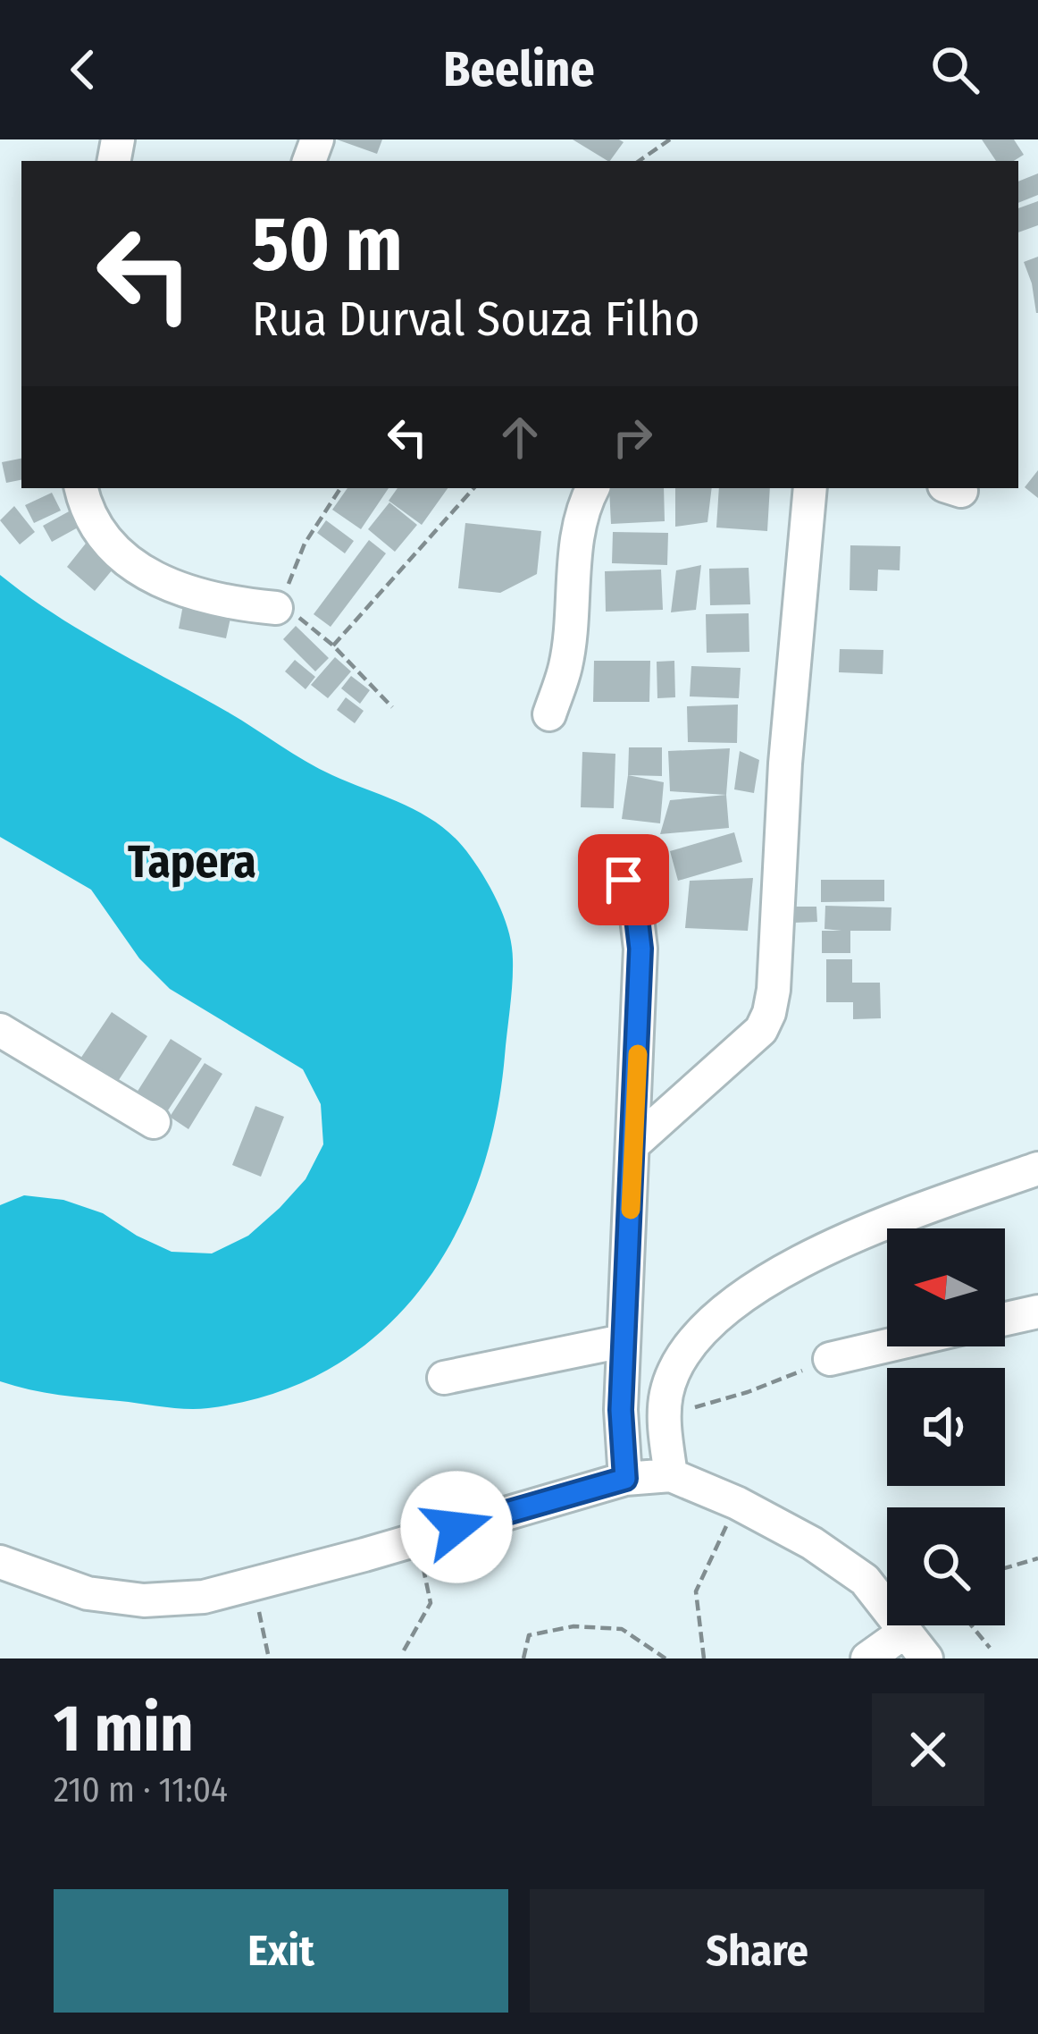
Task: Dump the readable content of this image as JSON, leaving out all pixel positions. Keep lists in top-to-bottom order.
{
  "districts": ["Tapera"],
  "north": "left",
  "page": {
    "header": "Beeline",
    "turn": ["50 m", "Rua Durval Souza Filho"],
    "heading": ["1 min", "210 m · 11:04"],
    "buttons": ["Exit", "Share"]
  }
}
